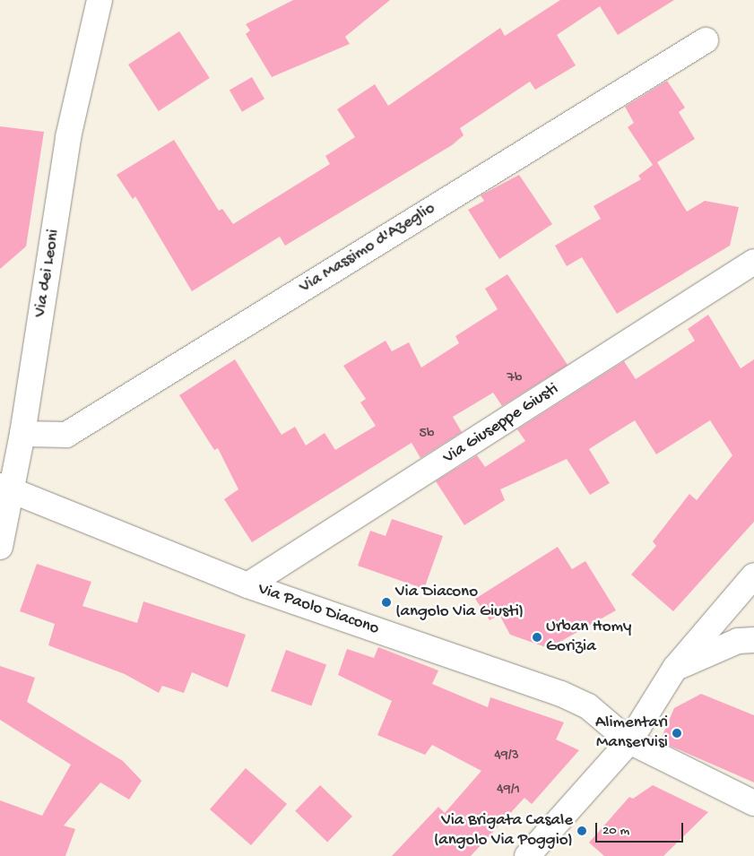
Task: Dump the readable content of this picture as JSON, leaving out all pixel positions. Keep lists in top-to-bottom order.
{
  "streets": {
    "street": [
      "Via Massimo d'Azeglio",
      "Via dei Leoni",
      "Via Giuseppe Giusti",
      "Via Paolo Diacono"
    ]
  },
  "crossings": [
    ["Via Massimo d'Azeglio", "Via dei Leoni"],
    ["Via dei Leoni", "Via Paolo Diacono"],
    ["Via Giuseppe Giusti", "Via Paolo Diacono"]
  ],
  "places": [
    "Via Diacono (angolo Via Giusti)",
    "Urban Homy Gorizia",
    "Alimentari Manservisi",
    "Via Brigata Casale (angolo Via Poggio)"
  ],
  "house_numbers": [
    "7b",
    "5b",
    "49/3",
    "49/1"
  ],
  "scale_bar": "20 m"
}
